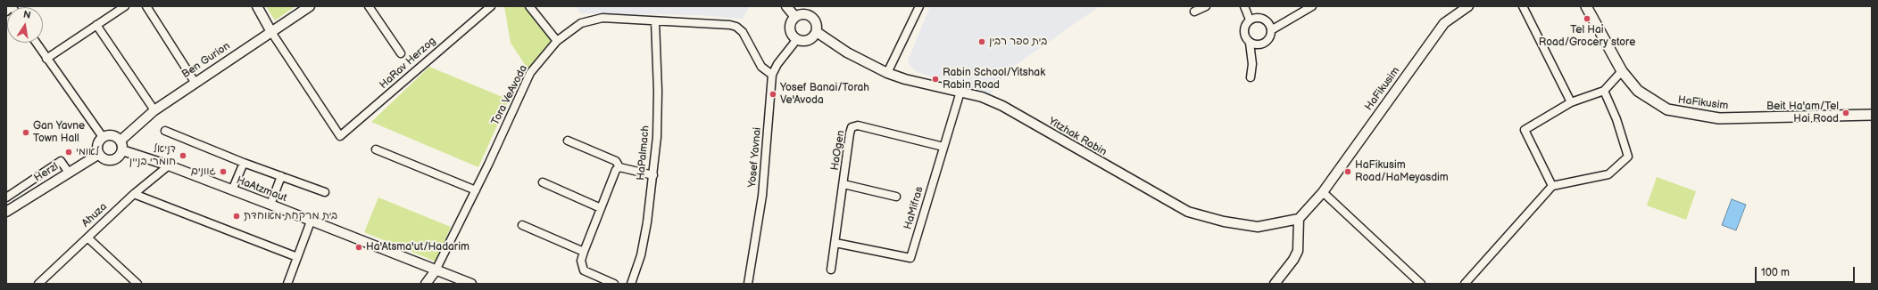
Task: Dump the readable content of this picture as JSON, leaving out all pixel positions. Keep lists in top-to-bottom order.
{
  "streets": {
    "main road": ["HaFikusim"],
    "street": [
      "Ben Gurion",
      "HaRav Herzog",
      "Tora VeAvoda",
      "Yitzhak Rabin",
      "HaOgen",
      "HaPalmach",
      "Yosef Yavnai",
      "Herzl",
      "HaAtzmaut",
      "HaMifras",
      "Ahuza"
    ]
  },
  "crossings": [
    ["Ben Gurion", "HaRav Herzog"],
    ["Ben Gurion", "Herzl"],
    ["Ben Gurion", "HaAtzmaut"],
    ["Tora VeAvoda", "HaPalmach"],
    ["Tora VeAvoda", "Yosef Yavnai"],
    ["Tora VeAvoda", "HaAtzmaut"],
    ["Yitzhak Rabin", "Yosef Yavnai"],
    ["Yitzhak Rabin", "HaMifras"],
    ["HaOgen", "HaMifras"],
    ["Herzl", "HaAtzmaut"],
    ["HaAtzmaut", "Ahuza"]
  ],
  "places": [
    "Tel Hai Road/Grocery store",
    "בית ספר רבין",
    "Rabin School/Yitshak Rabin Road",
    "Yosef Banai/Torah Ve'Avoda",
    "Beit Ha'am/Tel Hai Road",
    "Gan Yavne Town Hall",
    "לאומי",
    "דניאל חומרי בניין",
    "גוונים",
    "HaFikusim Road/HaMeyasdim",
    "בית מרקחת מאוחדת",
    "Ha'Atsma'ut/Hadarim"
  ],
  "scale_bar": "100 m",
  "north": "top"
}
